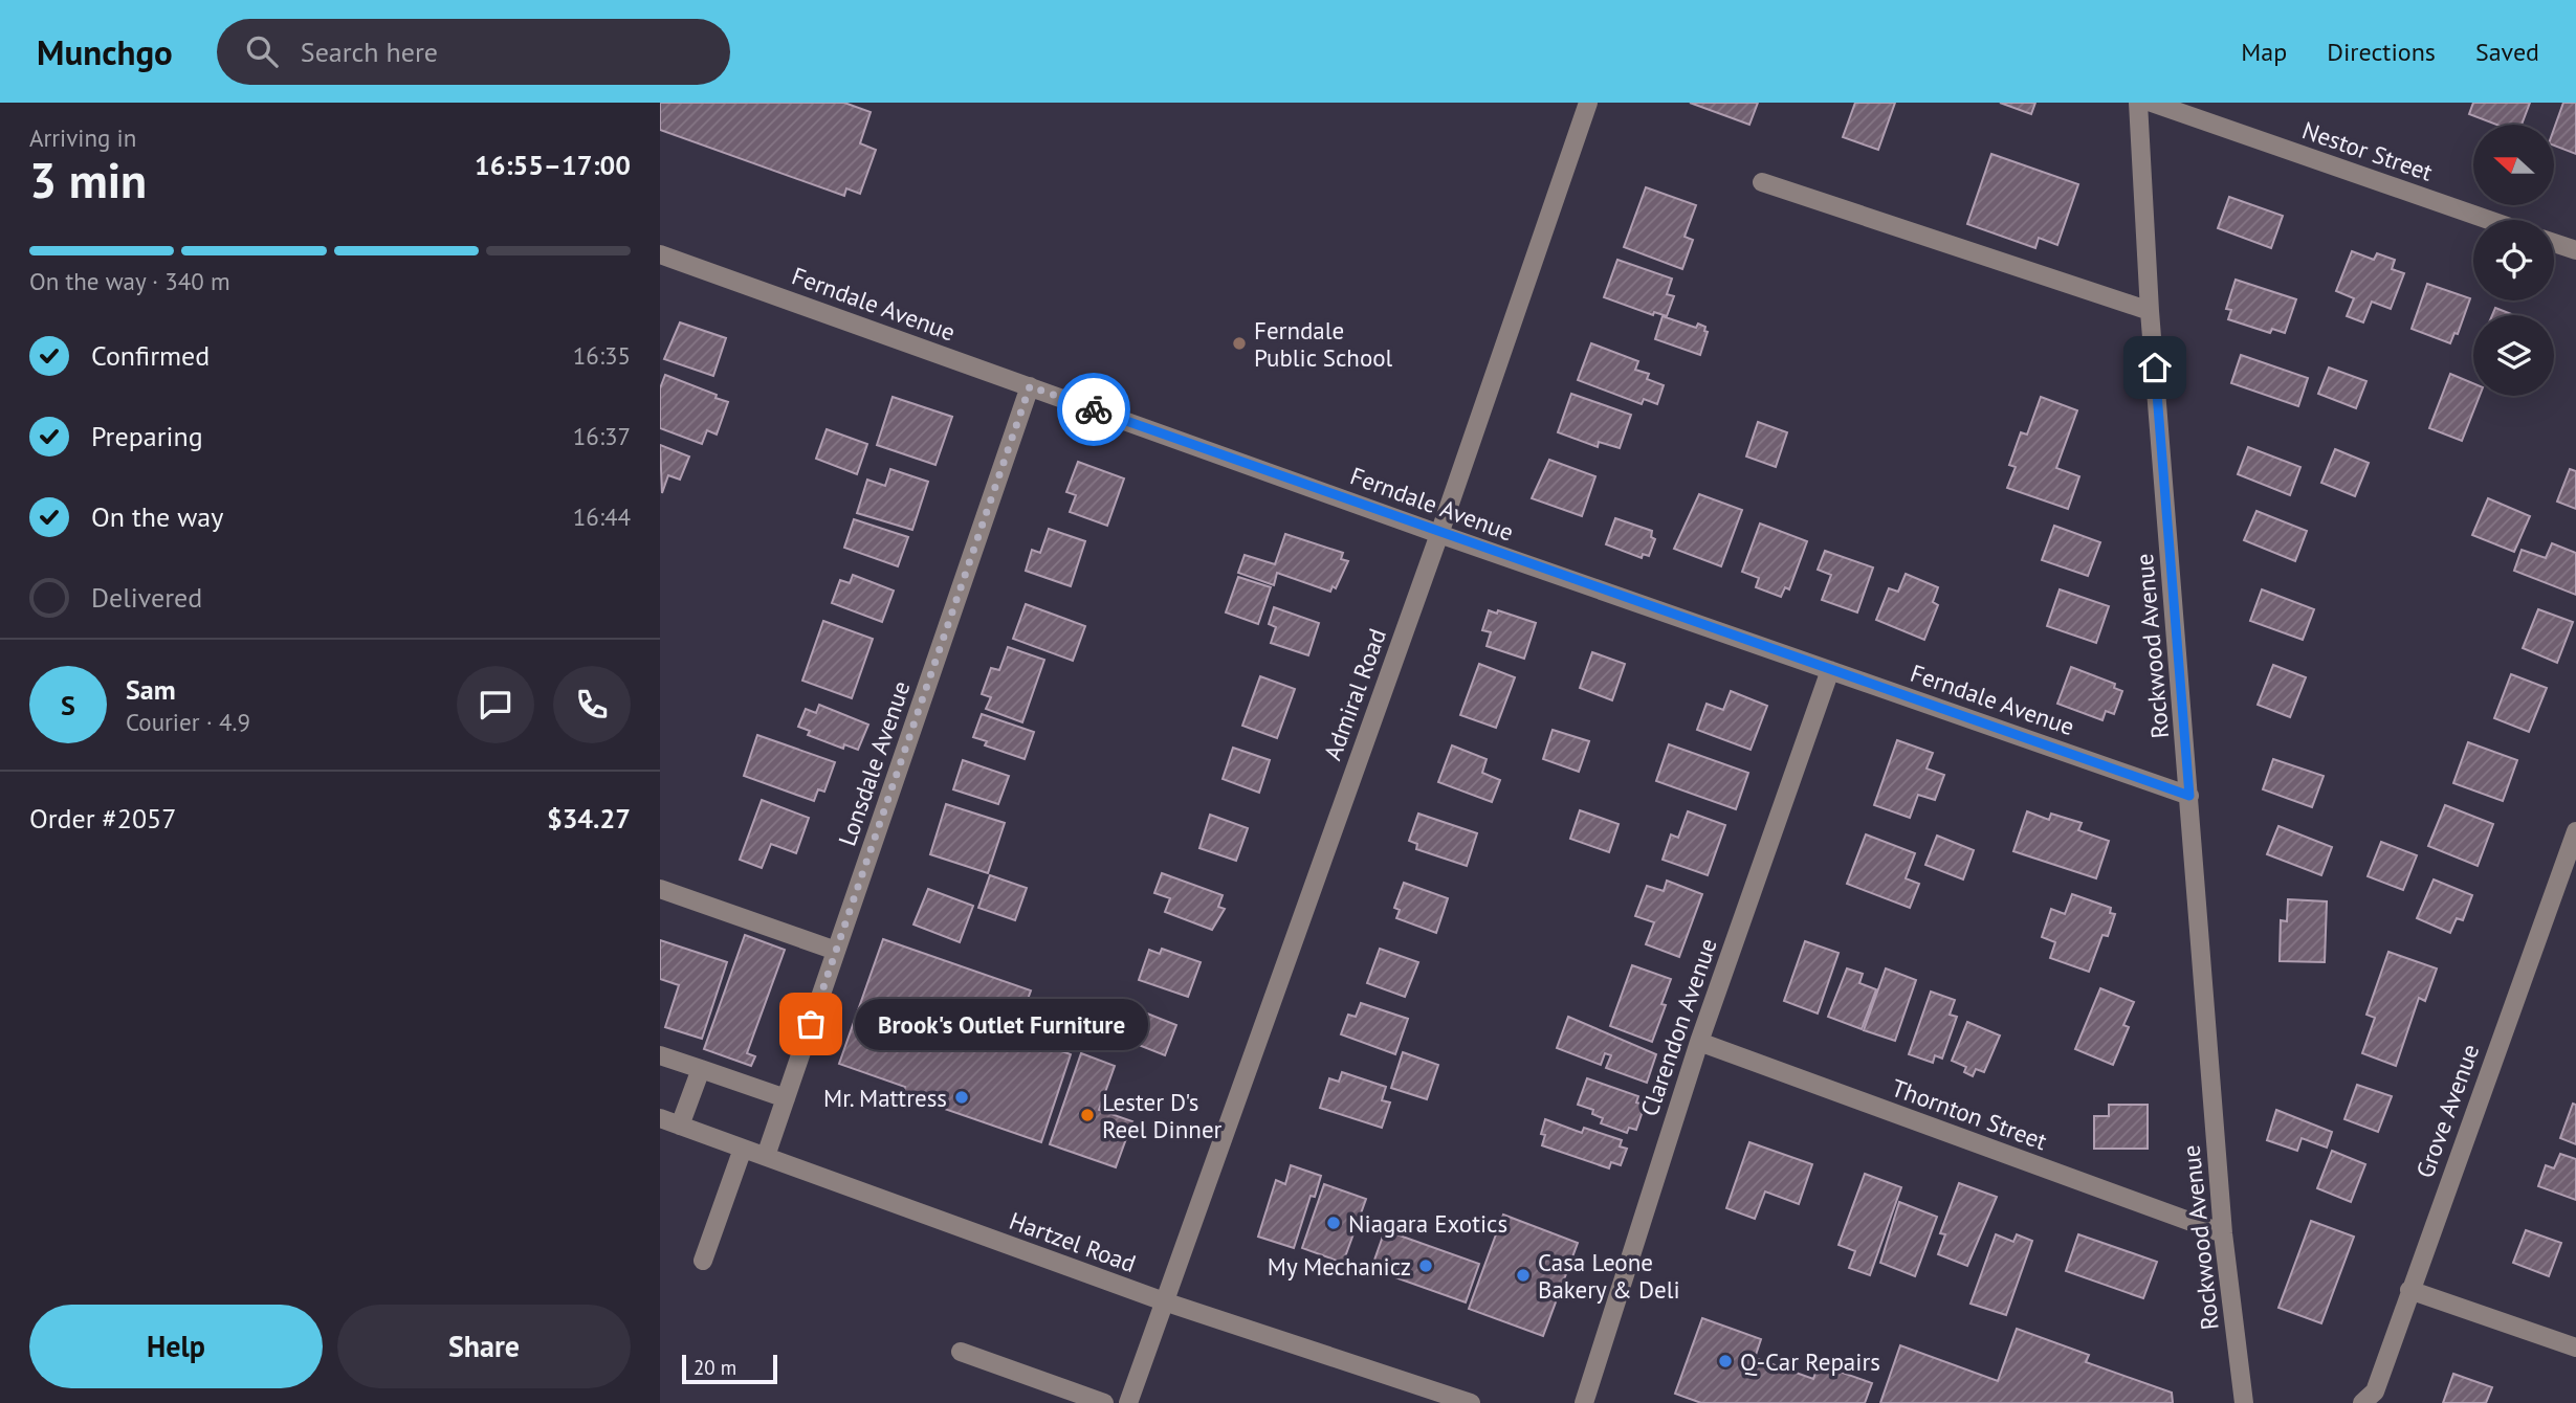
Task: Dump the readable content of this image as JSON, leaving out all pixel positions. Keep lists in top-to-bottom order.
{
  "streets": {
    "street": [
      "Nestor Street",
      "Ferndale Avenue",
      "Rockwood Avenue",
      "Admiral Road",
      "Lonsdale Avenue",
      "Clarendon Avenue",
      "Grove Avenue",
      "Thornton Street",
      "Hartzel Road"
    ]
  },
  "crossings": [
    ["Ferndale Avenue", "Rockwood Avenue"],
    ["Ferndale Avenue", "Admiral Road"],
    ["Ferndale Avenue", "Lonsdale Avenue"],
    ["Ferndale Avenue", "Clarendon Avenue"],
    ["Rockwood Avenue", "Thornton Street"],
    ["Admiral Road", "Hartzel Road"],
    ["Lonsdale Avenue", "Hartzel Road"],
    ["Clarendon Avenue", "Thornton Street"]
  ],
  "places": [
    "Ferndale Public School",
    "Brook's Outlet Furniture",
    "Mr. Mattress",
    "Lester D's Reel Dinner",
    "Niagara Exotics",
    "My Mechanicz",
    "Casa Leone Bakery & Deli",
    "Q-Car Repairs"
  ],
  "scale_bar": "20 m",
  "north": "left",
  "page": {
    "header": "Munchgo",
    "search": "Search here",
    "nav": ["Map", "Directions", "Saved"],
    "heading": ["3 min", "Arriving in", "16:55–17:00"],
    "panel": [
      "Sam",
      "Courier · 4.9",
      "Order #2057",
      "$34.27"
    ],
    "bar": "On the way · 340 m",
    "list": [
      ["Confirmed", "16:35"],
      ["Preparing", "16:37"],
      ["On the way", "16:44"],
      "Delivered"
    ],
    "round": "S",
    "bubble": "Brook's Outlet Furniture",
    "buttons": ["Help", "Share"],
    "scale": "20 m"
  }
}
